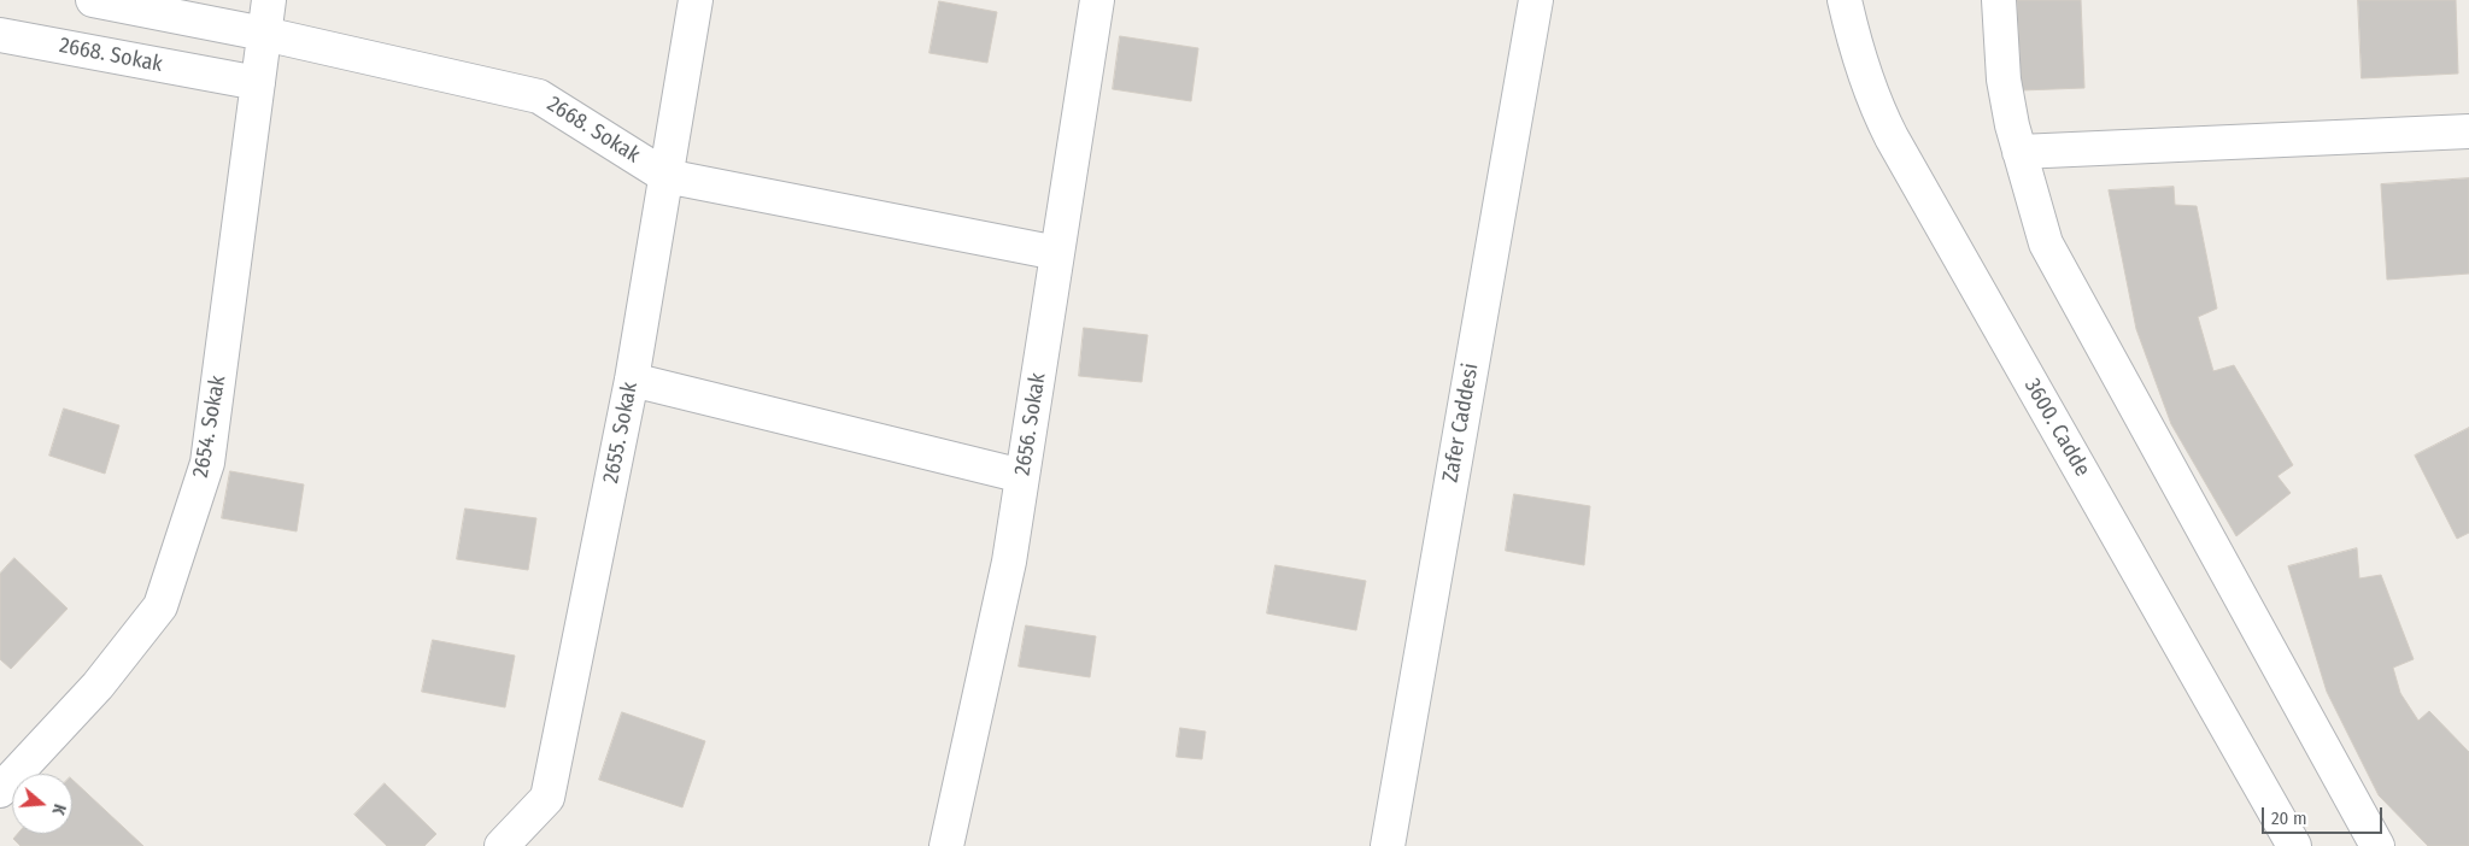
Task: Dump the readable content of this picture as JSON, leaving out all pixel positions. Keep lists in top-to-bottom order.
{
  "streets": {
    "street": [
      "2668. Sokak",
      "Zafer Caddesi",
      "2656. Sokak",
      "2654. Sokak",
      "3600. Cadde",
      "2655. Sokak"
    ]
  },
  "crossings": [
    ["2668. Sokak", "2656. Sokak"],
    ["2668. Sokak", "2654. Sokak"],
    ["2668. Sokak", "2655. Sokak"]
  ],
  "scale_bar": "20 m",
  "north": "right"
}
